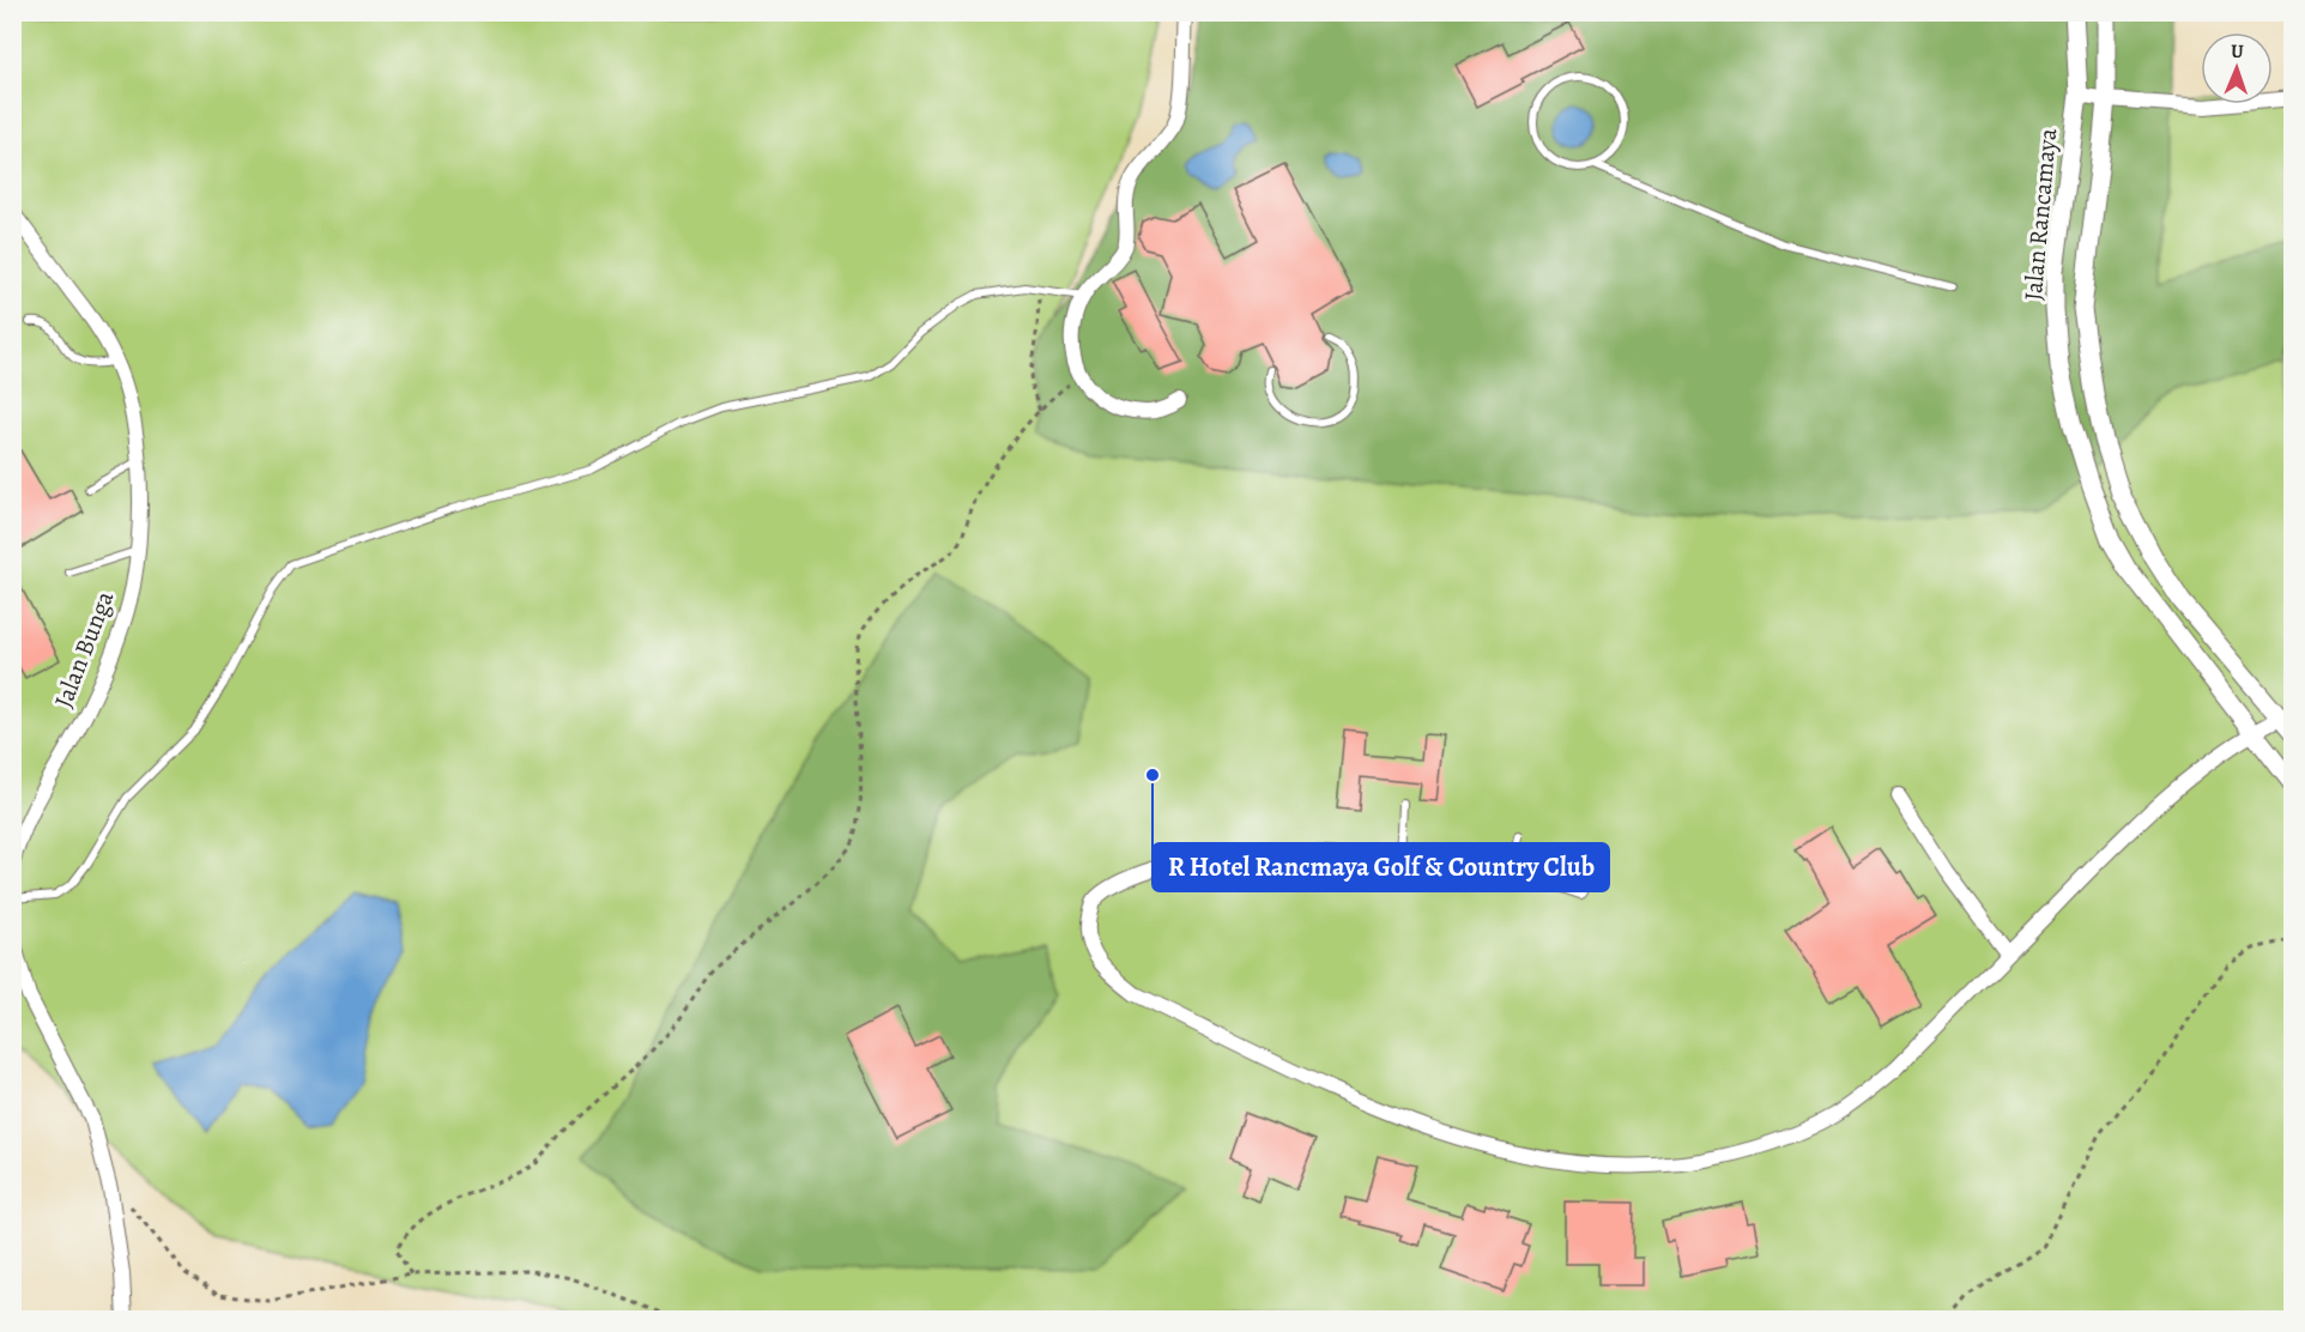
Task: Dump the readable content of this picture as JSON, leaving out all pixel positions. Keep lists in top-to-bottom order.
{
  "streets": {
    "street": ["Jalan Rancamaya", "Jalan Bunga"]
  },
  "places": ["R Hotel Rancmaya Golf & Country Club"],
  "north": "top"
}
